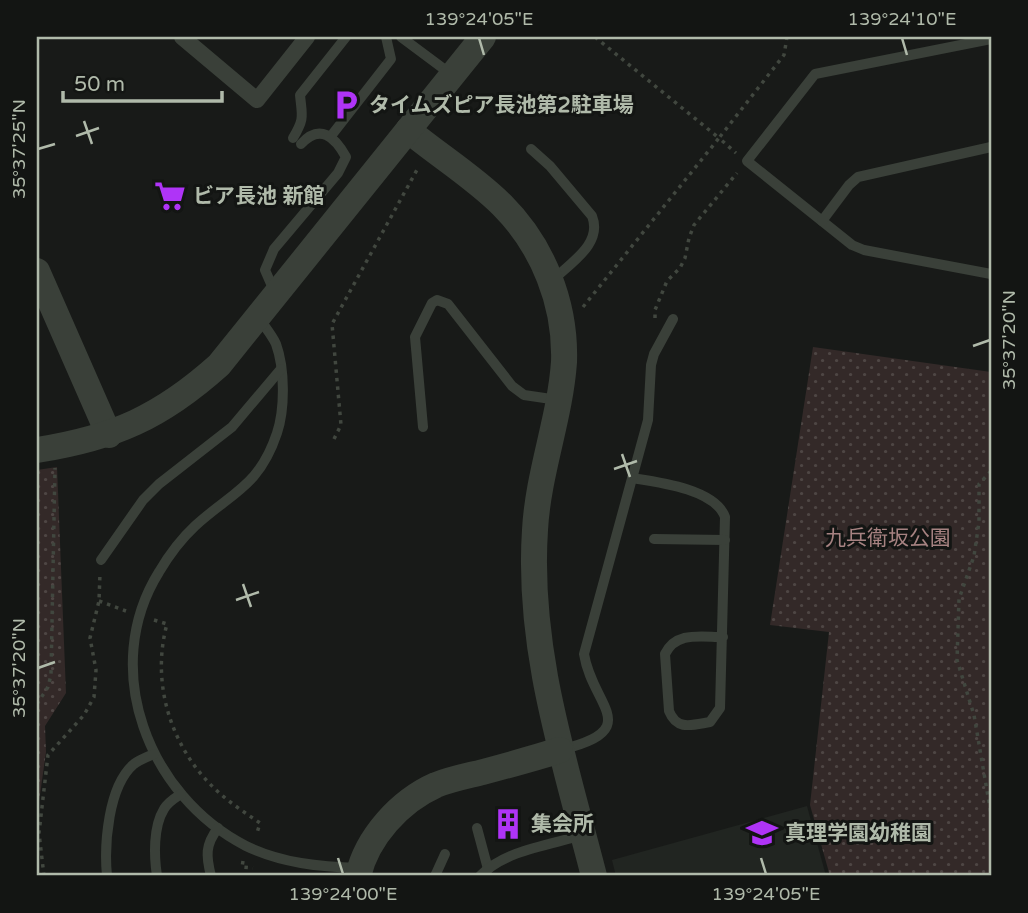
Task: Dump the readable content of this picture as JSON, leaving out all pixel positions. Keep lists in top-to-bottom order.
{
  "parks": ["九兵衛坂公園"],
  "places": {
    "parking": ["タイムズピア長池第2駐車場"],
    "supermarket": ["ビア長池 新館"],
    "building": ["集会所"],
    "school or university": ["真理学園幼稚園"]
  },
  "scale_bar": "50 m",
  "coordinates": [
    "139°24'05\"E",
    "139°24'10\"E",
    "35°37'25\"N",
    "35°37'20\"N",
    "139°24'00\"E"
  ]
}
